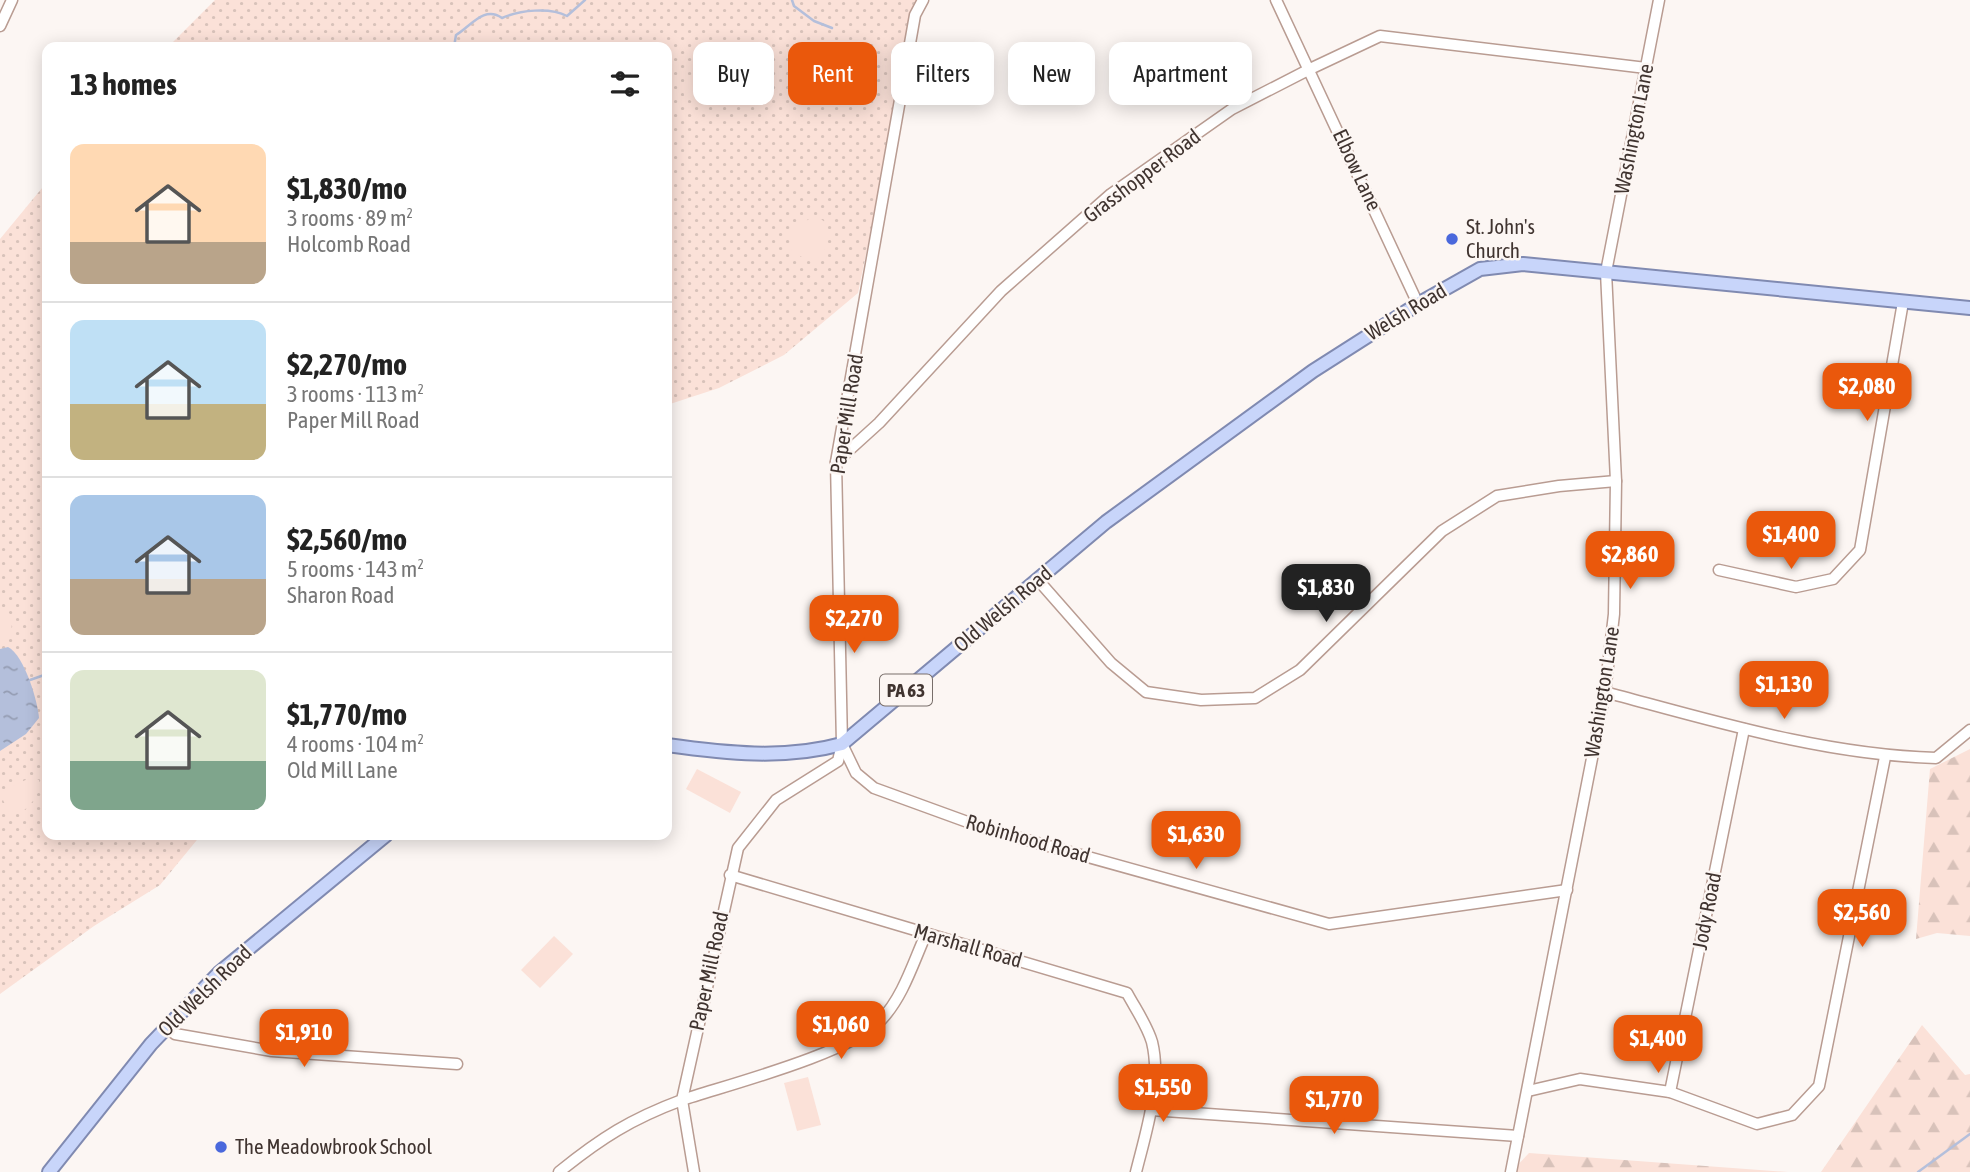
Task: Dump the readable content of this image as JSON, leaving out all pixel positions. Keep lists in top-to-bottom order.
{
  "streets": {
    "main road": ["Welsh Road", "Old Welsh Road", "PA 63"],
    "street": [
      "Washington Lane",
      "Elbow Lane",
      "Grasshopper Road",
      "Paper Mill Road",
      "Robinhood Road",
      "Jody Road",
      "Marshall Road"
    ]
  },
  "crossings": [
    ["Washington Lane", "Grasshopper Road"],
    ["Washington Lane", "Welsh Road"],
    ["Washington Lane", "Robinhood Road"],
    ["Elbow Lane", "Grasshopper Road"],
    ["Elbow Lane", "Welsh Road"],
    ["Grasshopper Road", "Paper Mill Road"],
    ["Welsh Road", "Old Welsh Road"],
    ["Paper Mill Road", "Old Welsh Road"],
    ["Paper Mill Road", "Robinhood Road"],
    ["Paper Mill Road", "Marshall Road"],
    ["Old Welsh Road", "Robinhood Road"]
  ],
  "places": ["St. John's Church", "The Meadowbrook School"],
  "page": {
    "chip": [
      "Buy",
      "Rent",
      "Filters",
      "New",
      "Apartment"
    ],
    "heading": "13 homes",
    "list": [
      {
        "name": "$1,830/mo",
        "note": "3 rooms · 89 m² · Holcomb Road"
      },
      {
        "name": "$2,270/mo",
        "note": "3 rooms · 113 m² · Paper Mill Road"
      },
      {
        "name": "$2,560/mo",
        "note": "5 rooms · 143 m² · Sharon Road"
      },
      {
        "name": "$1,770/mo",
        "note": "4 rooms · 104 m² · Old Mill Lane"
      }
    ],
    "price": [
      "$2,080",
      "$1,400",
      "$2,860",
      "$1,830",
      "$2,270",
      "$1,130",
      "$1,630",
      "$2,560",
      "$1,060",
      "$1,910",
      "$1,400",
      "$1,550",
      "$1,770"
    ]
  }
}
